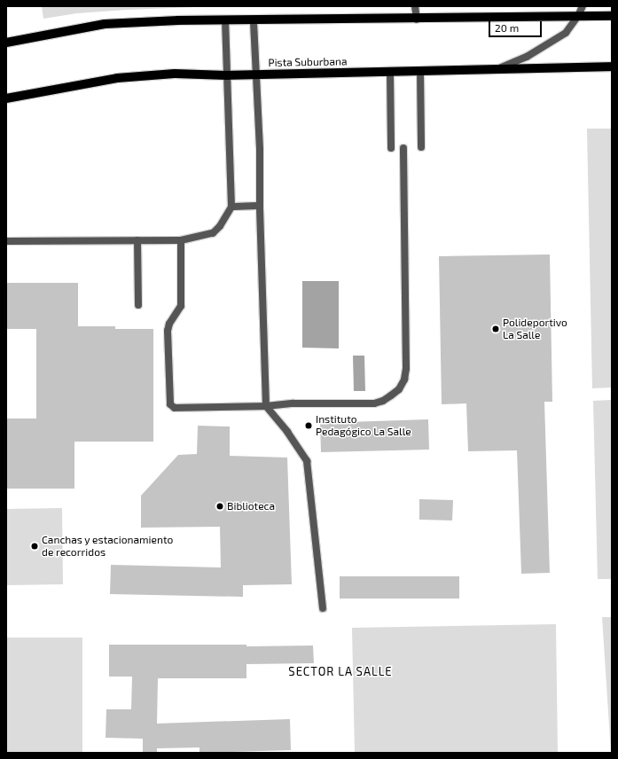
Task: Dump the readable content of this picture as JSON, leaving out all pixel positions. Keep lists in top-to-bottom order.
{
  "streets": {
    "main road": ["Pista Suburbana"]
  },
  "districts": ["SECTOR LA SALLE"],
  "places": [
    "Polideportivo La Salle",
    "Instituto Pedagógico La Salle",
    "Biblioteca",
    "Canchas y estacionamiento de recorridos"
  ],
  "scale_bar": "20 m"
}
